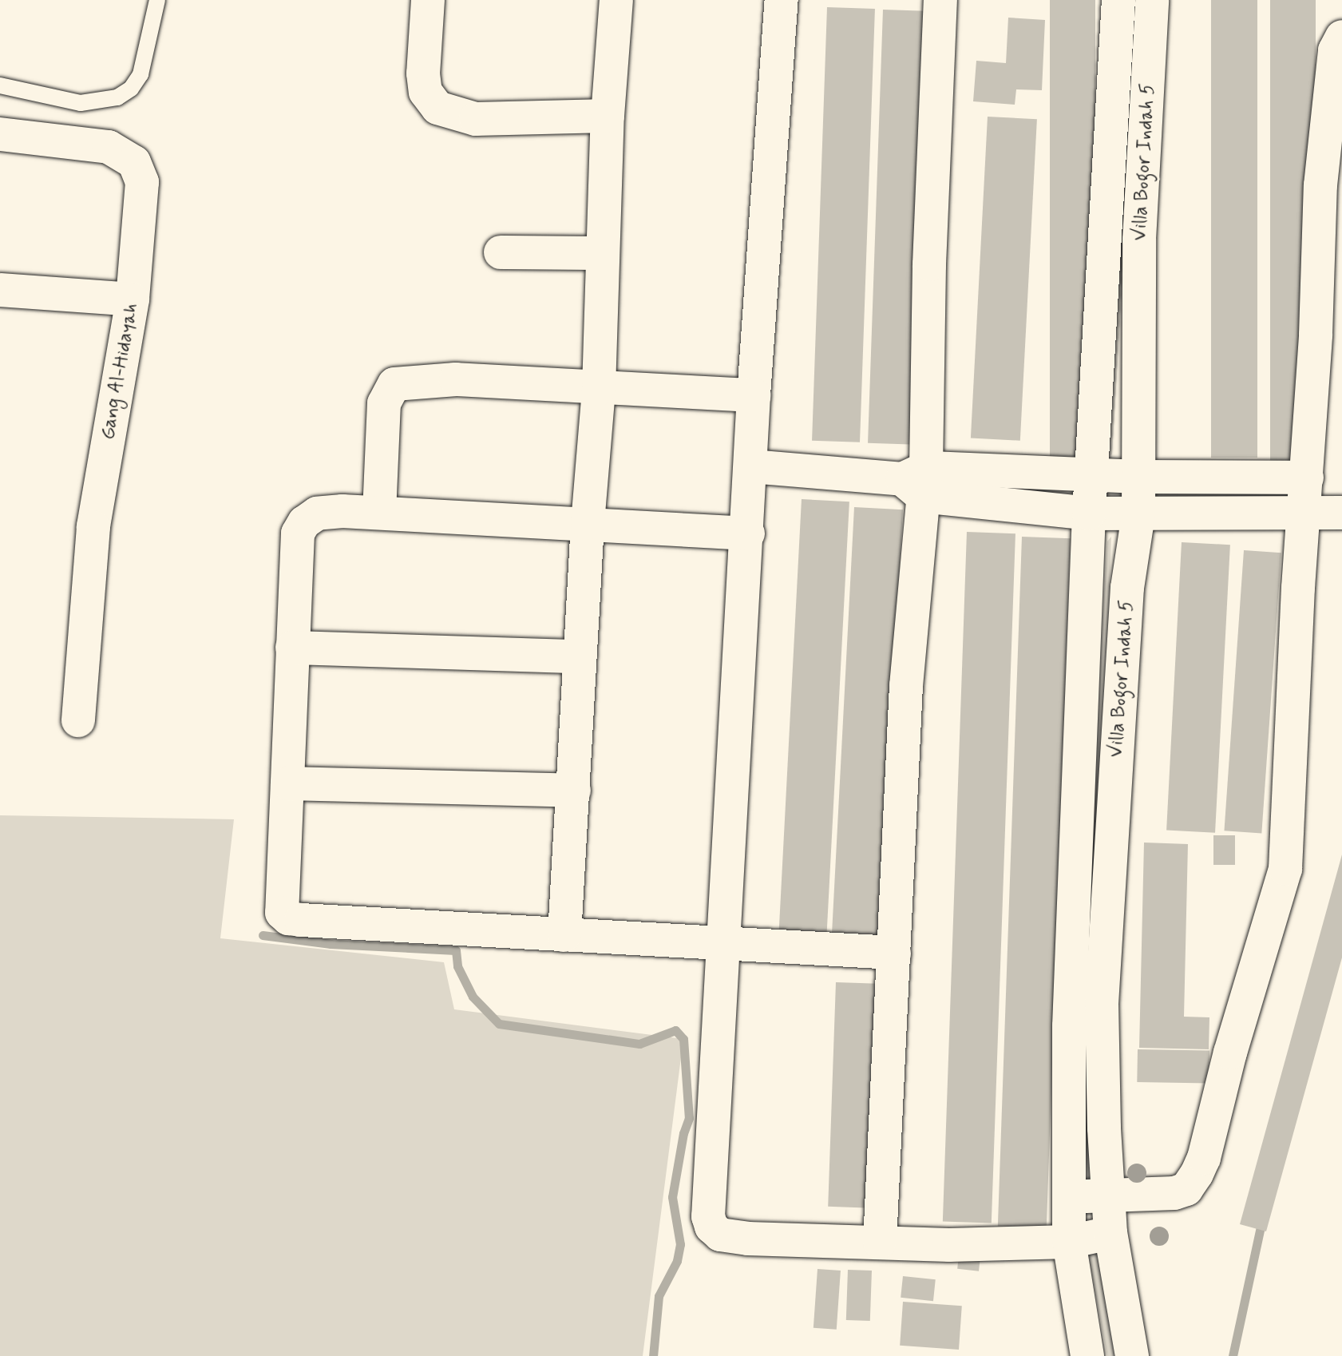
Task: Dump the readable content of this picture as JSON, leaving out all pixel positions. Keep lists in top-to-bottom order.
{
  "streets": {
    "street": ["Villa Bogor Indah 5", "Gang Al-Hidayah"]
  }
}
